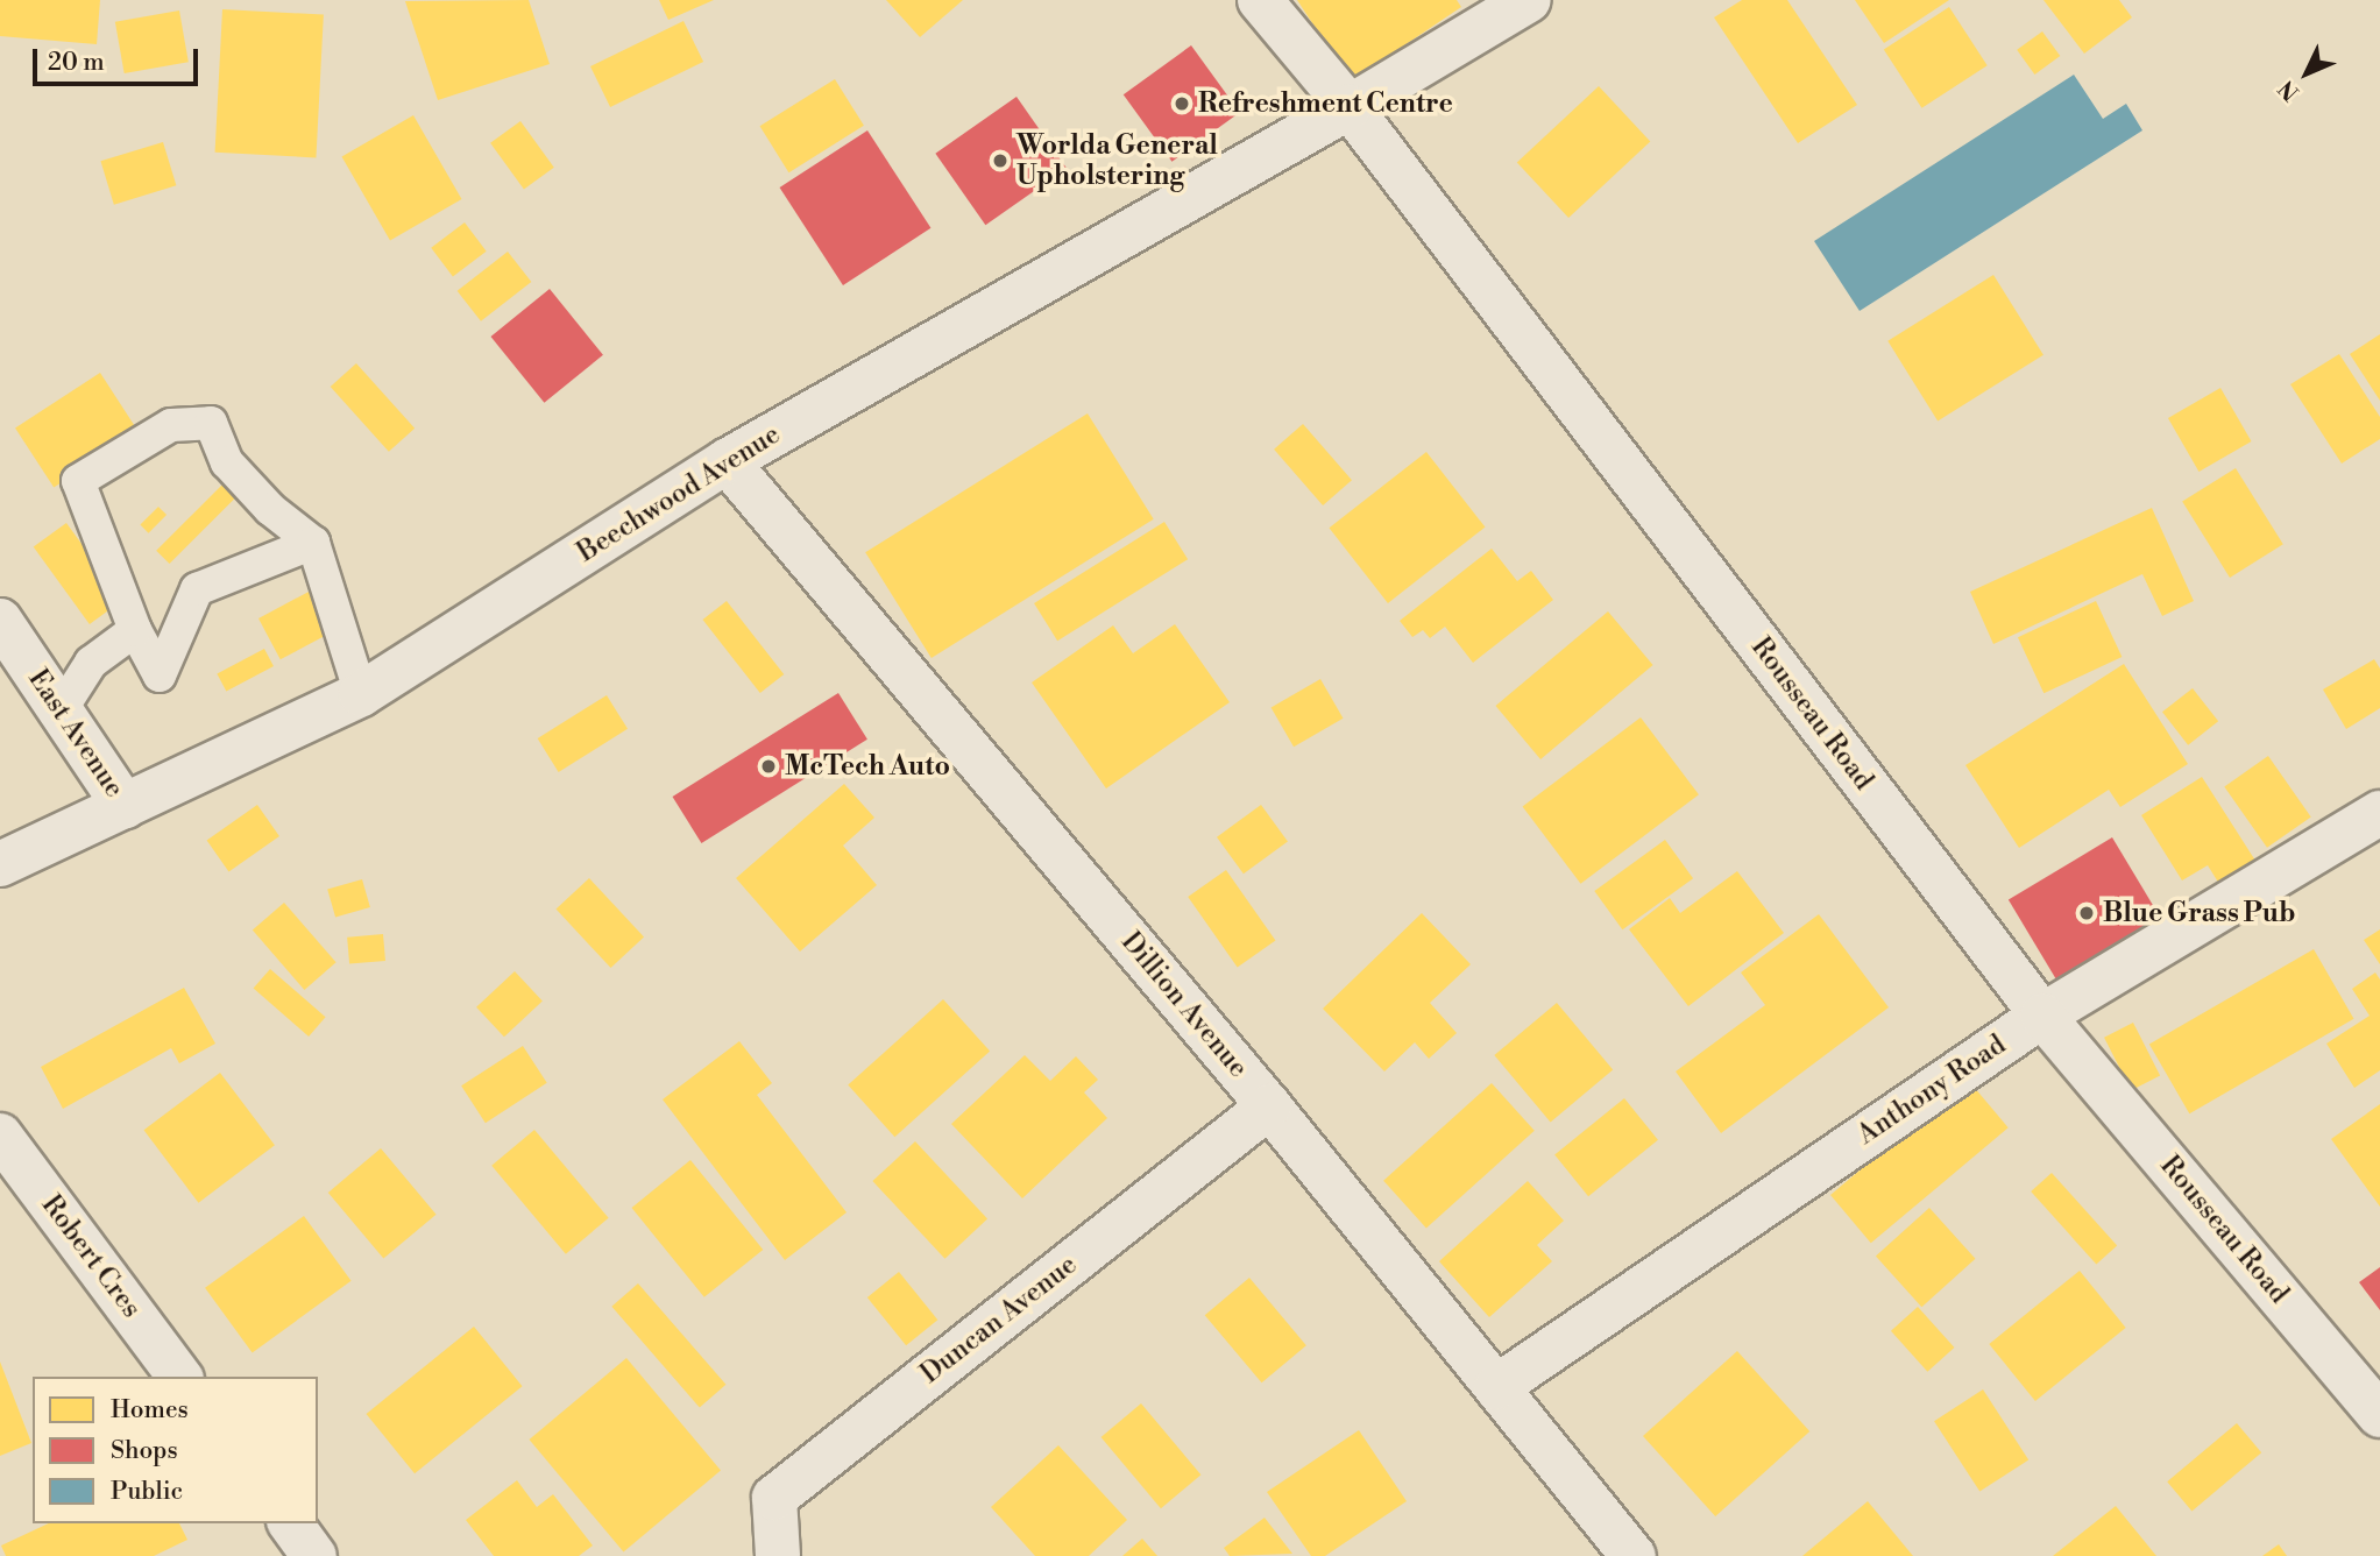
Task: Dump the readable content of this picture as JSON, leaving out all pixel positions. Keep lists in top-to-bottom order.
{
  "streets": {
    "street": [
      "Beechwood Avenue",
      "Rousseau Road",
      "East Avenue",
      "Dillion Avenue",
      "Anthony Road",
      "Robert Cres",
      "Duncan Avenue"
    ]
  },
  "crossings": [
    ["Beechwood Avenue", "Rousseau Road"],
    ["Beechwood Avenue", "East Avenue"],
    ["Beechwood Avenue", "Dillion Avenue"],
    ["Rousseau Road", "Anthony Road"],
    ["Dillion Avenue", "Anthony Road"],
    ["Dillion Avenue", "Duncan Avenue"]
  ],
  "places": [
    "Refreshment Centre",
    "Worlda General Upholstering",
    "McTech Auto",
    "Blue Grass Pub"
  ],
  "legend": ["Homes", "Shops", "Public"],
  "scale_bar": "20 m",
  "north": "bottom left"
}
